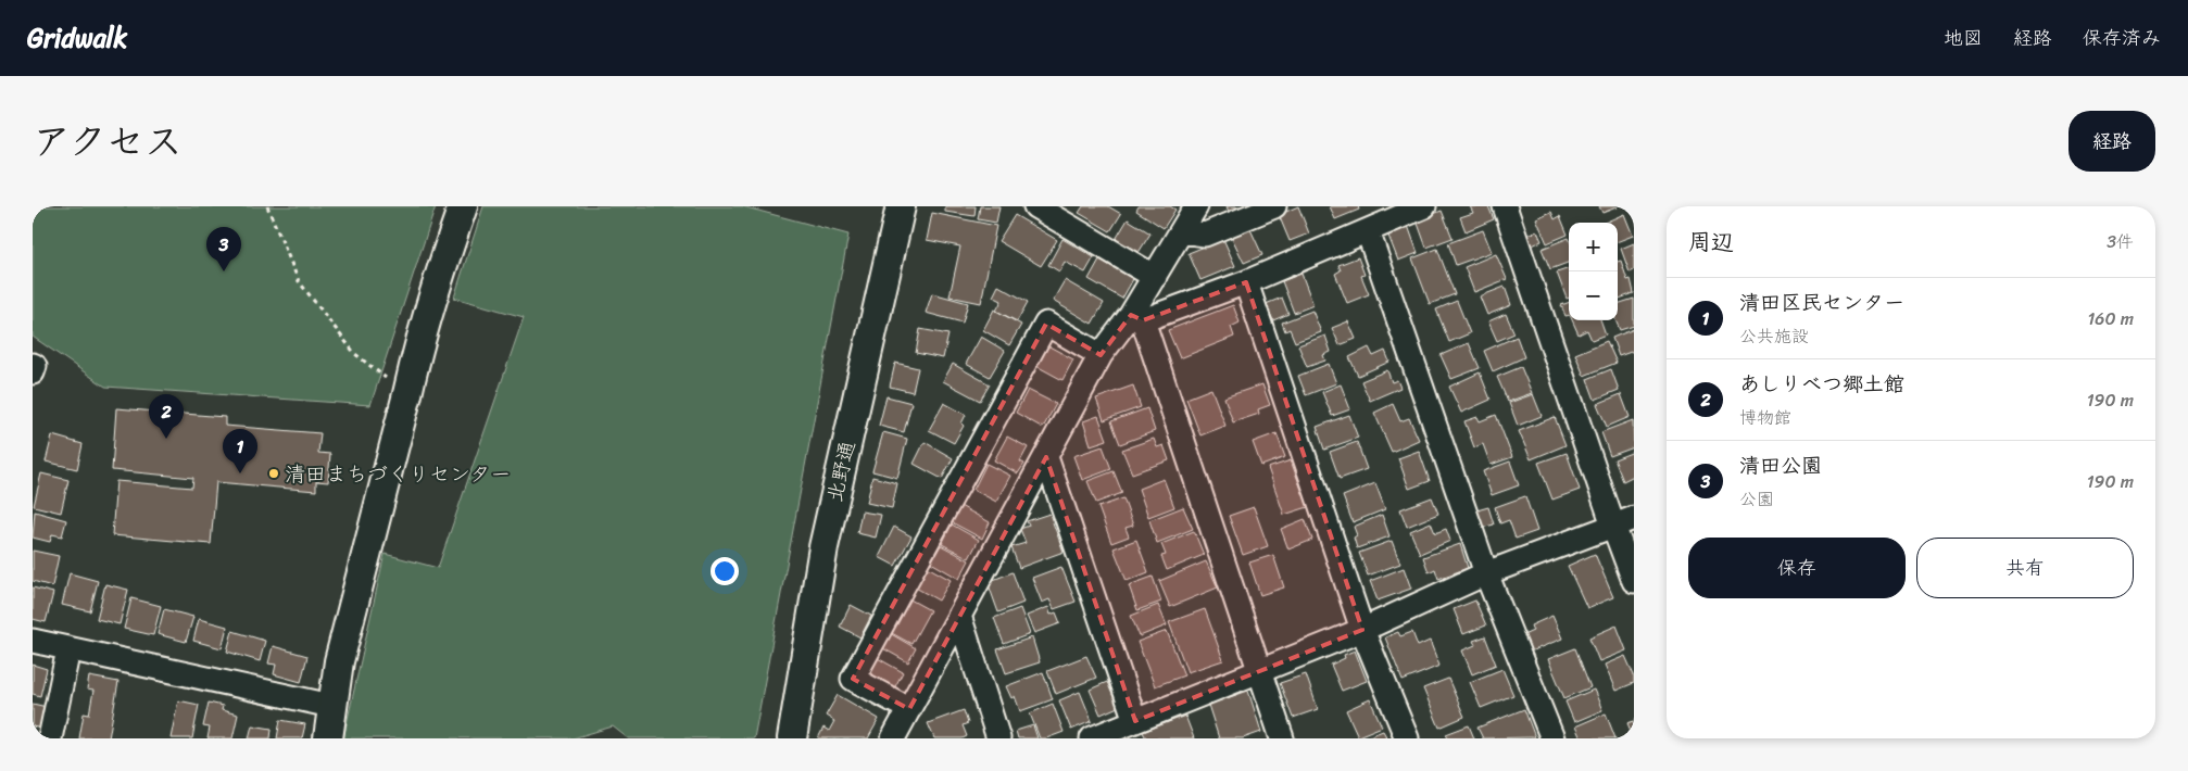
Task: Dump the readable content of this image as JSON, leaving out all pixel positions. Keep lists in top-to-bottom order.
{
  "streets": {
    "street": ["北野通"]
  },
  "places": ["清田まちづくりセンター"],
  "page": {
    "header": "Gridwalk",
    "nav": ["地図", "経路", "保存済み"],
    "title": "アクセス",
    "buttons": [
      "経路",
      ["保存", "共有"]
    ],
    "heading": ["周辺", "3件"],
    "map_buttons": ["+", "−"],
    "pins": ["3", "2", "1"],
    "list": [
      {
        "mark": "1",
        "name": "清田区民センター",
        "note": "公共施設",
        "value": "160 m"
      },
      {
        "mark": "2",
        "name": "あしりべつ郷土館",
        "note": "博物館",
        "value": "190 m"
      },
      {
        "mark": "3",
        "name": "清田公園",
        "note": "公園",
        "value": "190 m"
      }
    ]
  }
}
